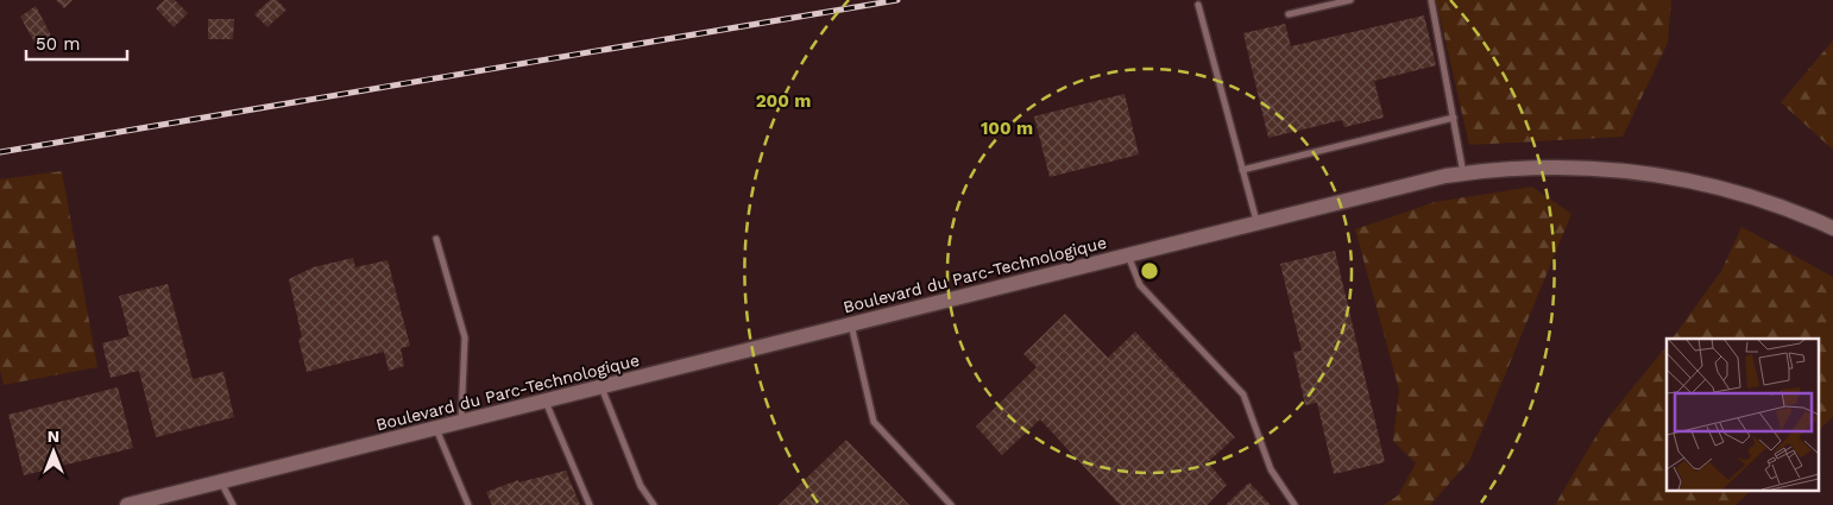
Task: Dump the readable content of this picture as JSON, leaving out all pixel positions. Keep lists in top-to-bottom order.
{
  "streets": {
    "street": ["Boulevard du Parc-Technologique"]
  },
  "scale_bar": "50 m",
  "north": "top",
  "rings": ["200 m", "100 m"]
}
